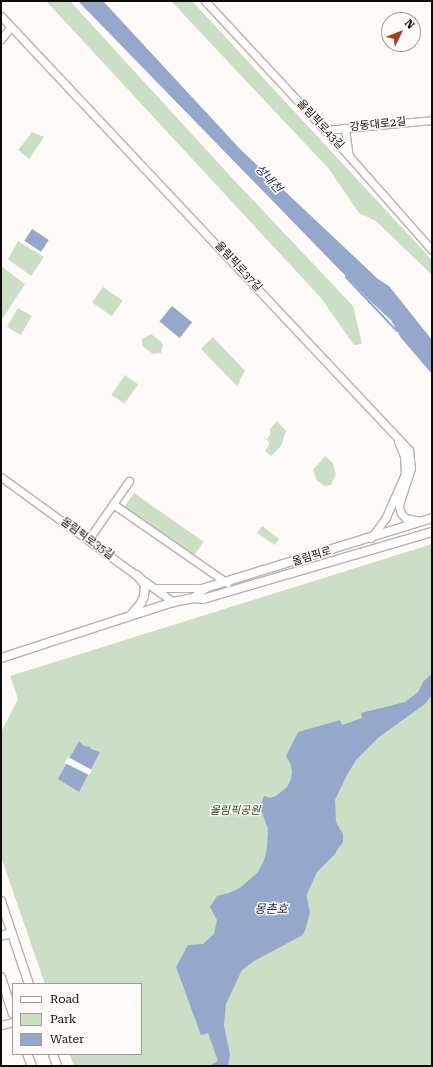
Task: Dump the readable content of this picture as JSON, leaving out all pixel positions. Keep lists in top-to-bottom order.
{
  "streets": {
    "main road": ["올림픽로"],
    "street": [
      "올림픽로43길",
      "강동대로2길",
      "올림픽로37길",
      "올림픽로35길"
    ]
  },
  "crossings": [
    ["올림픽로43길", "강동대로2길"],
    ["올림픽로37길", "올림픽로"],
    ["올림픽로35길", "올림픽로"]
  ],
  "water": ["성내천", "몽촌호"],
  "parks": ["올림픽공원"],
  "legend": ["Road", "Park", "Water"],
  "north": "top right"
}
